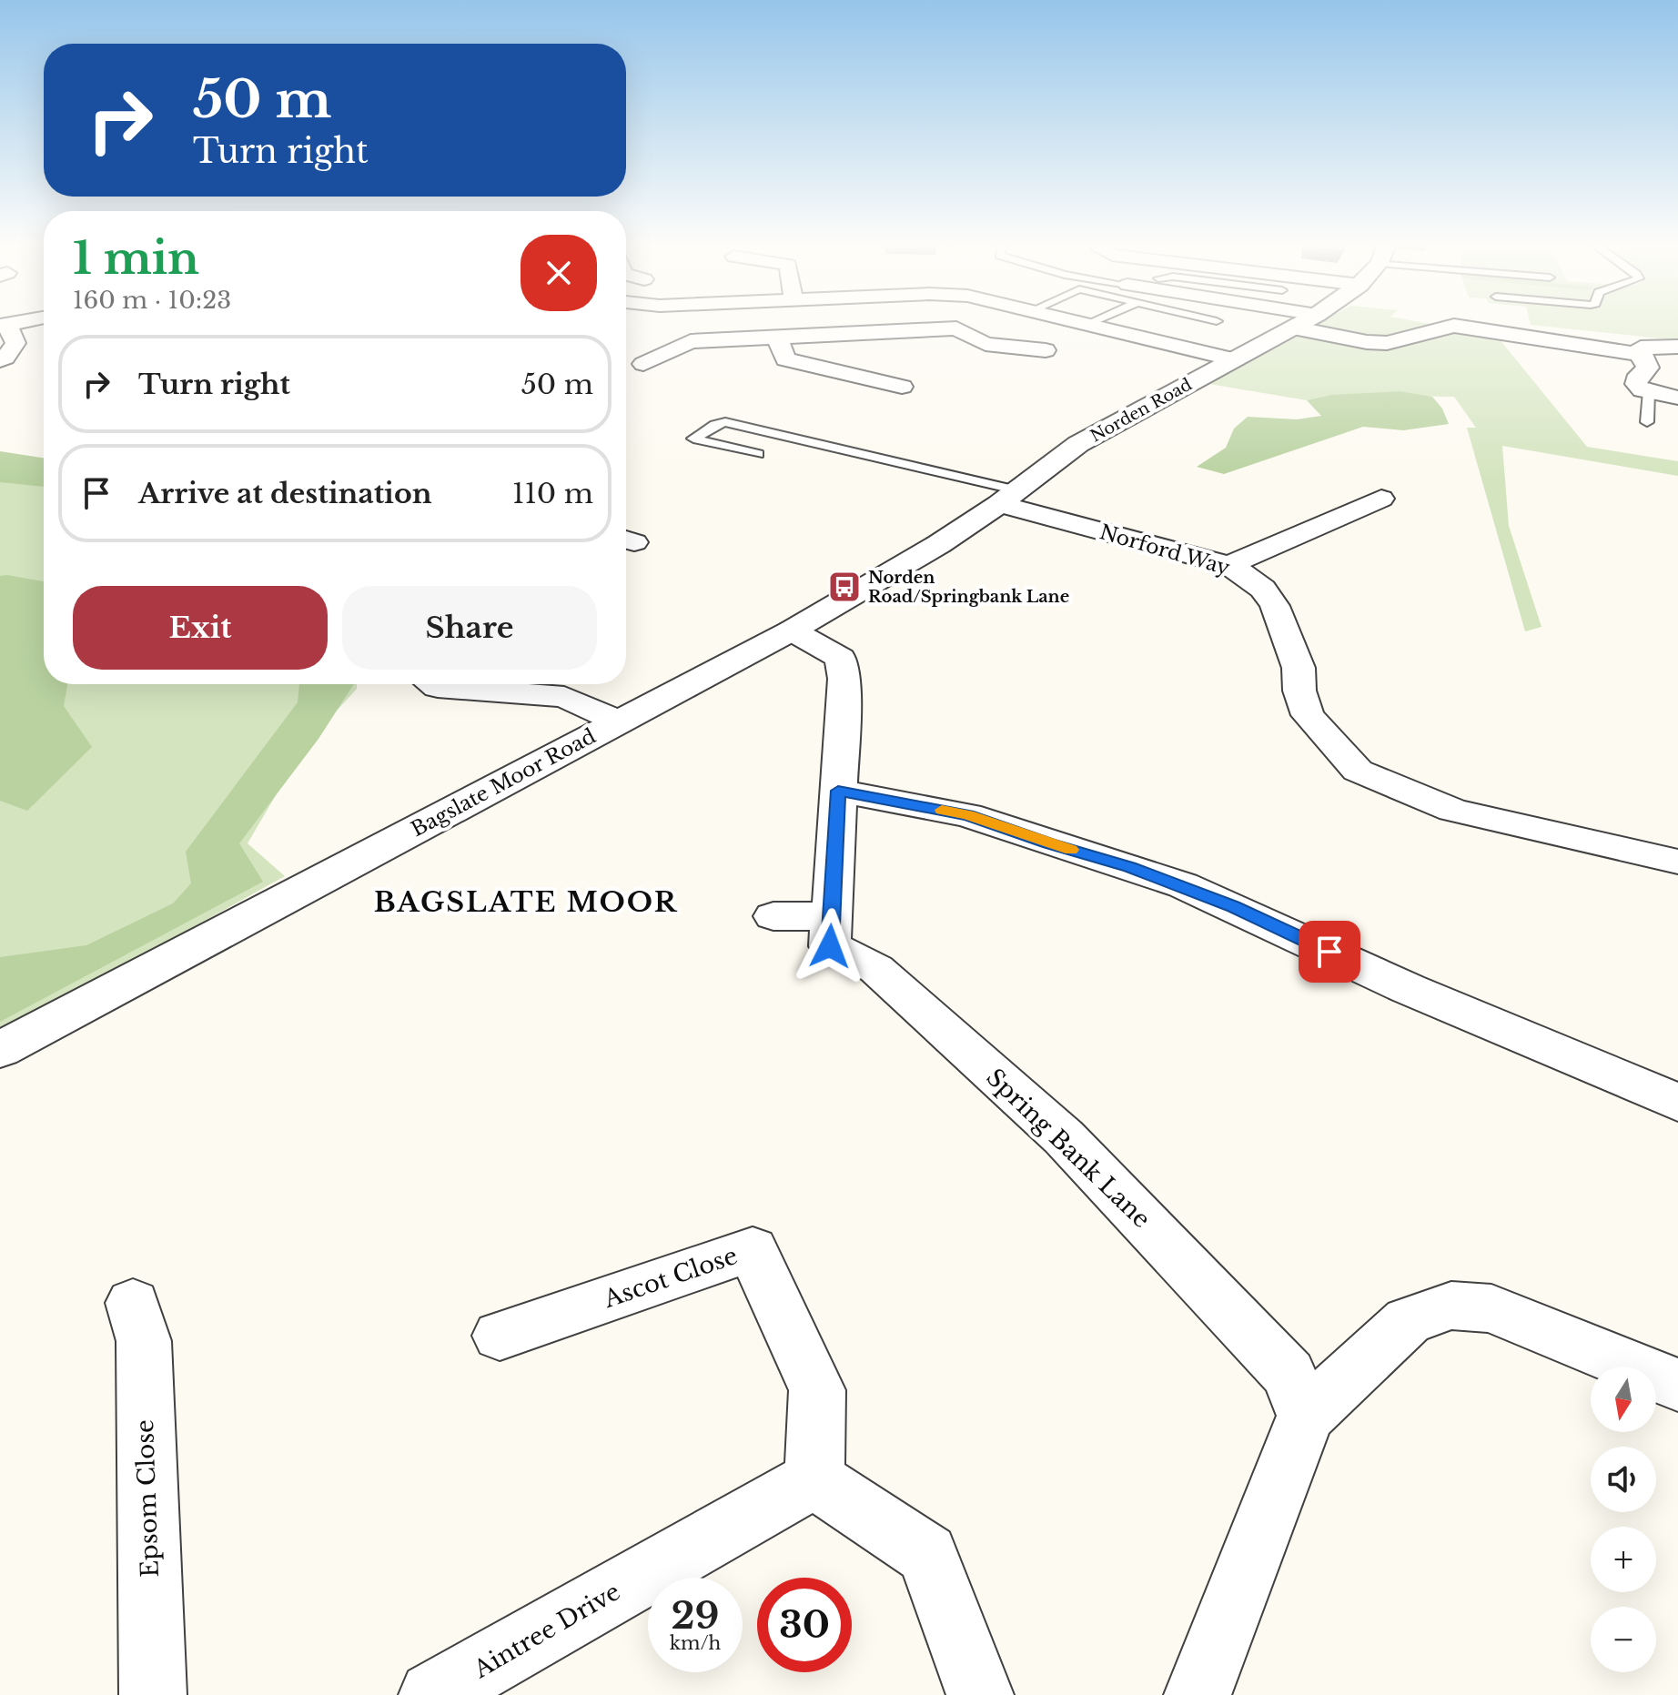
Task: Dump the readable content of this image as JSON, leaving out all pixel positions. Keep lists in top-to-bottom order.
{
  "streets": {
    "street": [
      "Norden Road",
      "Norford Way",
      "Bagslate Moor Road",
      "Spring Bank Lane",
      "Ascot Close",
      "Epsom Close",
      "Aintree Drive"
    ]
  },
  "crossings": [
    ["Norden Road", "Norford Way"],
    ["Norden Road", "Bagslate Moor Road"],
    ["Norford Way", "Bagslate Moor Road"],
    ["Bagslate Moor Road", "Spring Bank Lane"],
    ["Ascot Close", "Aintree Drive"]
  ],
  "districts": ["BAGSLATE MOOR"],
  "places": {
    "bus stop": ["Norden Road/Springbank Lane"]
  },
  "north": "bottom",
  "page": {
    "turn": ["50 m", "Turn right"],
    "heading": ["1 min", "160 m · 10:23"],
    "list": [
      {
        "name": "Turn right",
        "value": "50 m"
      },
      {
        "name": "Arrive at destination",
        "value": "110 m"
      }
    ],
    "buttons": ["Exit", "Share"],
    "map_buttons": ["+", "−"],
    "speed": "29 km/h",
    "limit": "30"
  }
}
